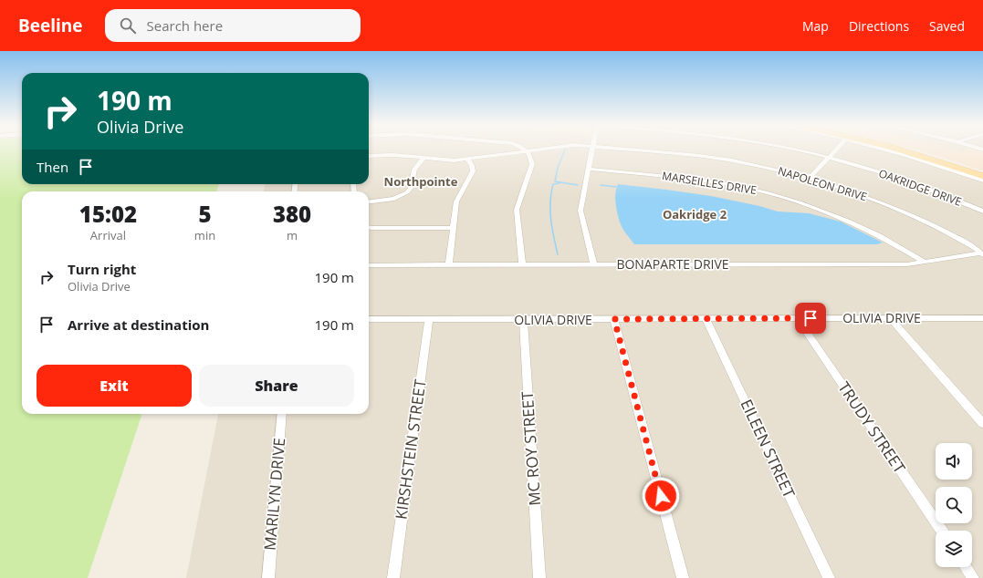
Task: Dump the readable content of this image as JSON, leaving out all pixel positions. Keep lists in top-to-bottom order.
{
  "streets": {
    "street": [
      "MARSEILLES DRIVE",
      "NAPOLEON DRIVE",
      "OAKRIDGE DRIVE",
      "BONAPARTE DRIVE",
      "OLIVIA DRIVE",
      "TRUDY STREET",
      "MC ROY STREET",
      "EILEEN STREET",
      "KIRSHSTEIN STREET",
      "MARILYN DRIVE"
    ]
  },
  "crossings": [
    ["MARSEILLES DRIVE", "BONAPARTE DRIVE"],
    ["NAPOLEON DRIVE", "BONAPARTE DRIVE"],
    ["OLIVIA DRIVE", "TRUDY STREET"],
    ["OLIVIA DRIVE", "MC ROY STREET"],
    ["OLIVIA DRIVE", "EILEEN STREET"],
    ["OLIVIA DRIVE", "KIRSHSTEIN STREET"]
  ],
  "districts": ["Northpointe", "Oakridge 2"],
  "page": {
    "header": "Beeline",
    "search": "Search here",
    "nav": ["Map", "Directions", "Saved"],
    "turn": ["190 m", "Olivia Drive"],
    "then": "Then",
    "eta": [
      "15:02",
      "Arrival",
      "5",
      "min",
      "380",
      "m"
    ],
    "list": [
      {
        "name": "Turn right",
        "note": "Olivia Drive",
        "value": "190 m"
      },
      {
        "name": "Arrive at destination",
        "value": "190 m"
      }
    ],
    "buttons": ["Exit", "Share"]
  }
}
